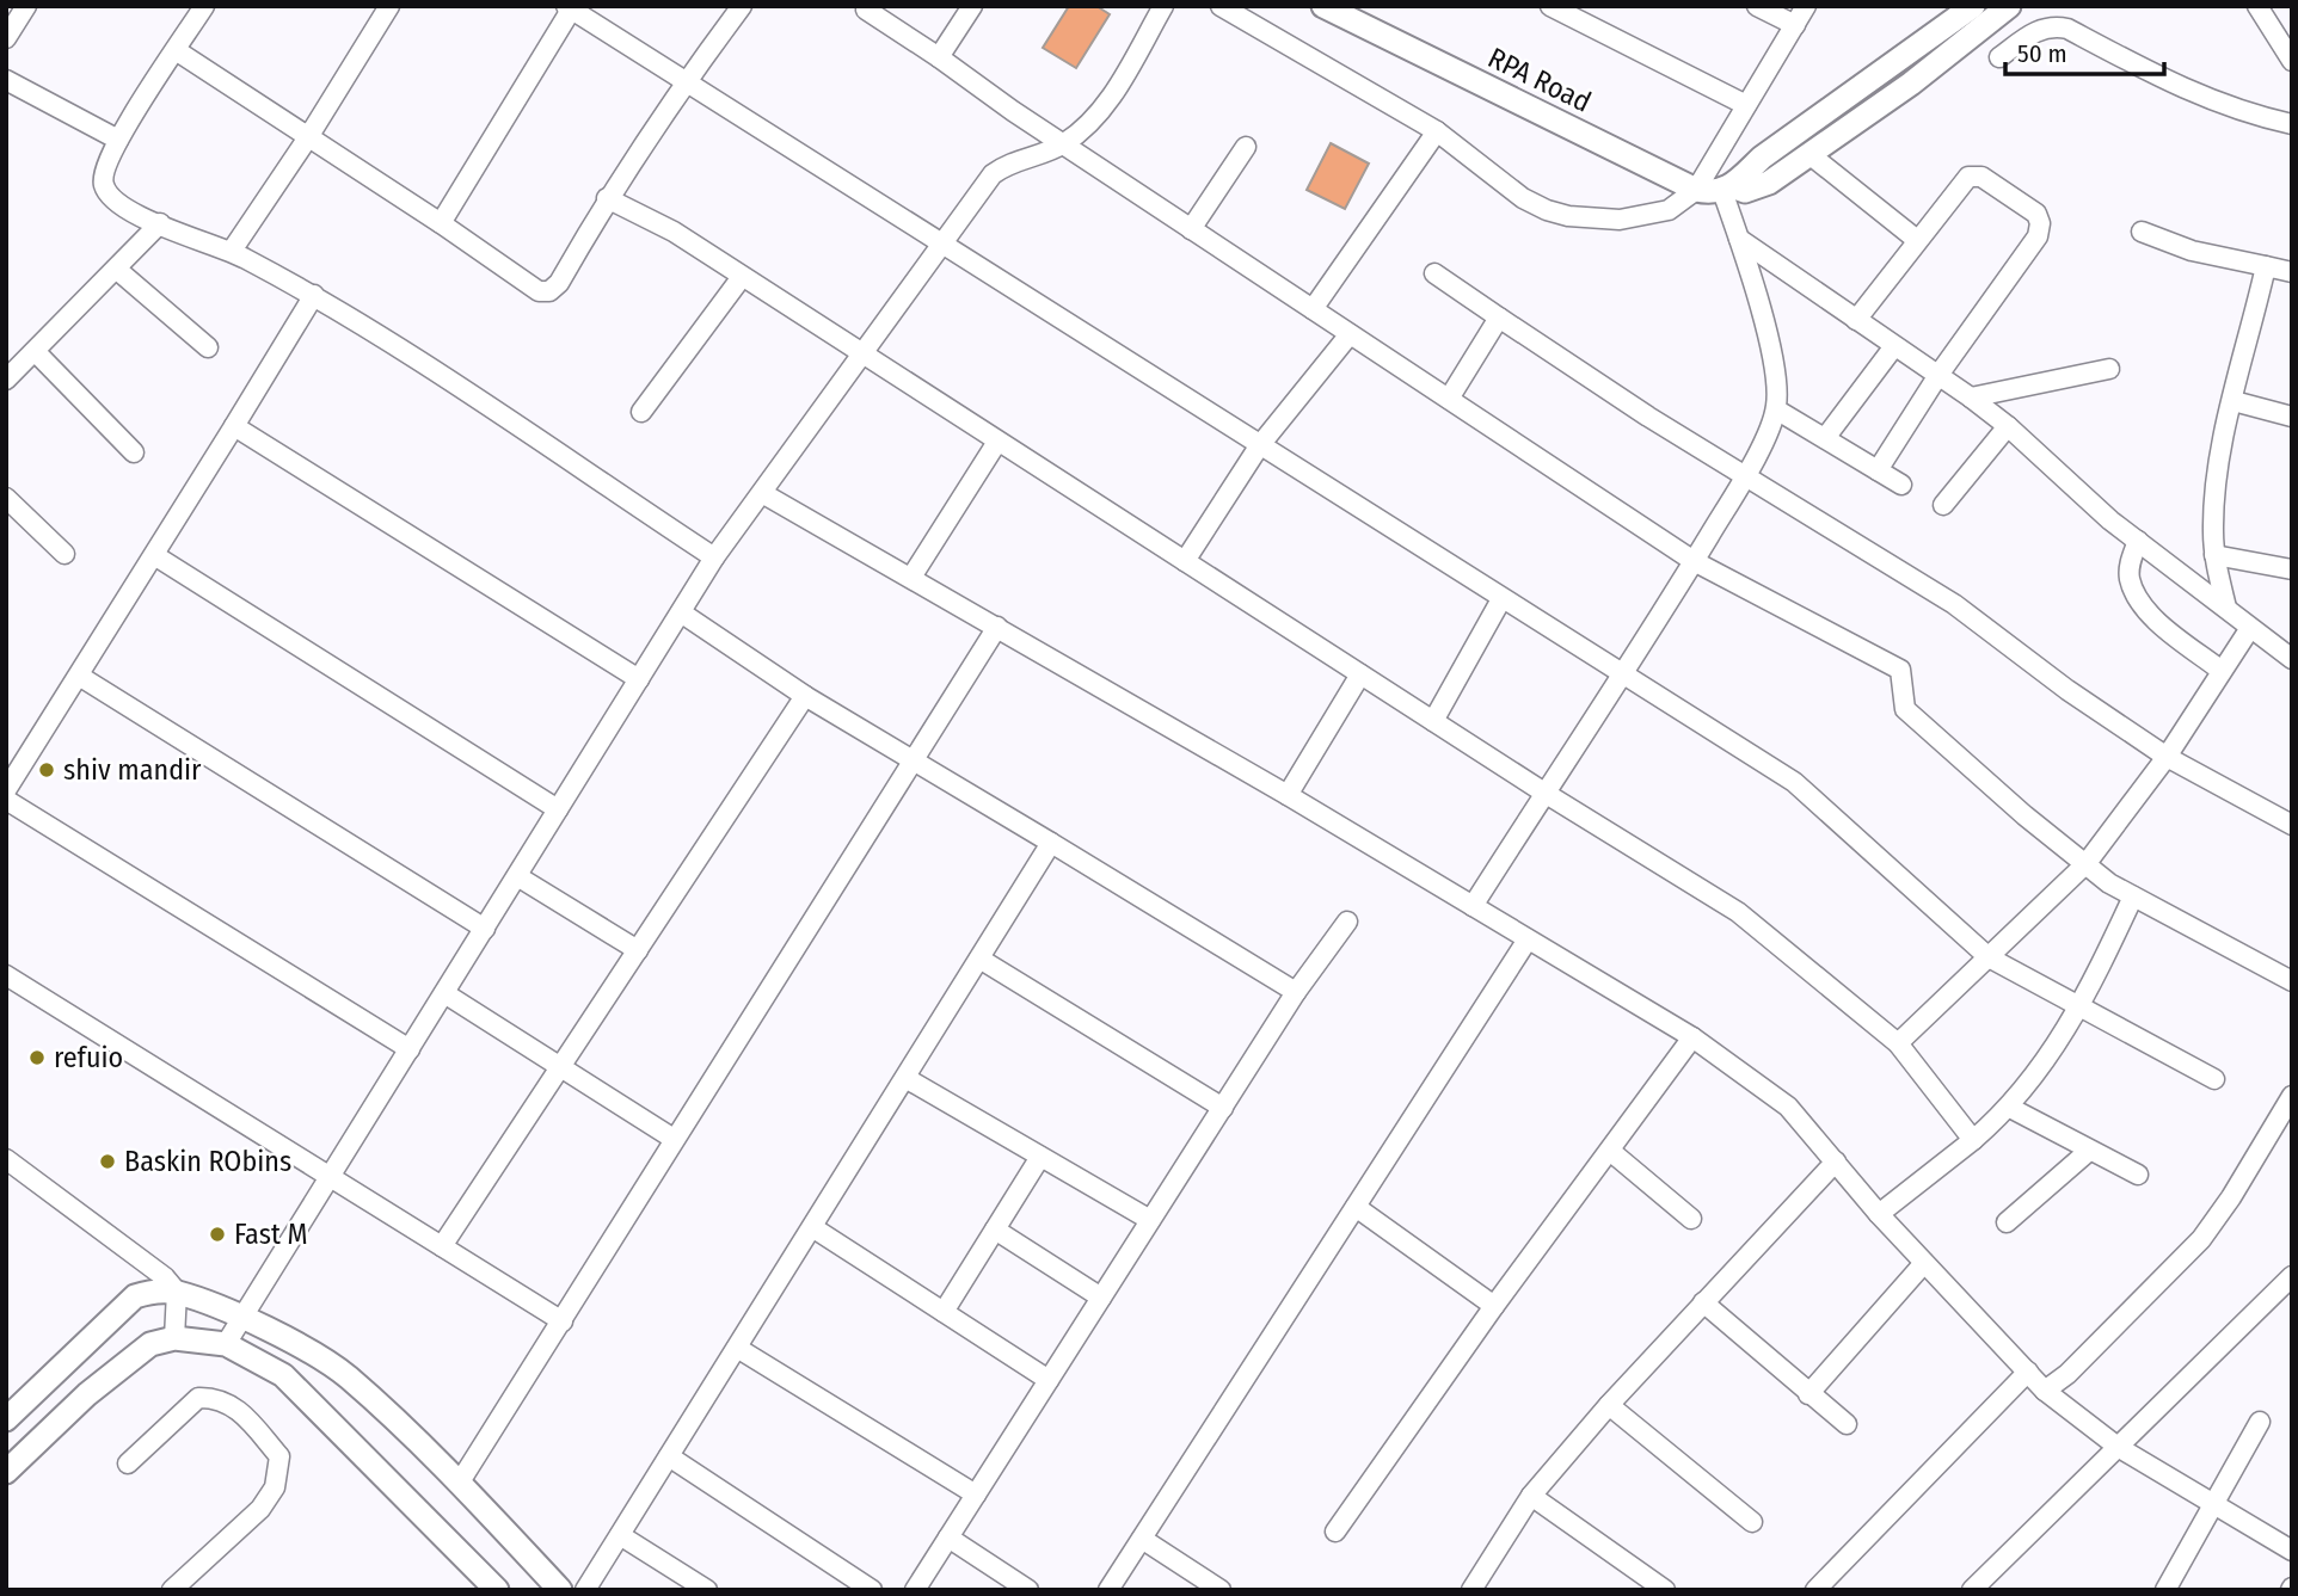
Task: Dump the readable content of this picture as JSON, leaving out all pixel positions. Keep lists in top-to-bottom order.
{
  "streets": {
    "street": ["RPA Road"]
  },
  "places": [
    "shiv mandir",
    "refuio",
    "Baskin RObins",
    "Fast M"
  ],
  "scale_bar": "50 m"
}
